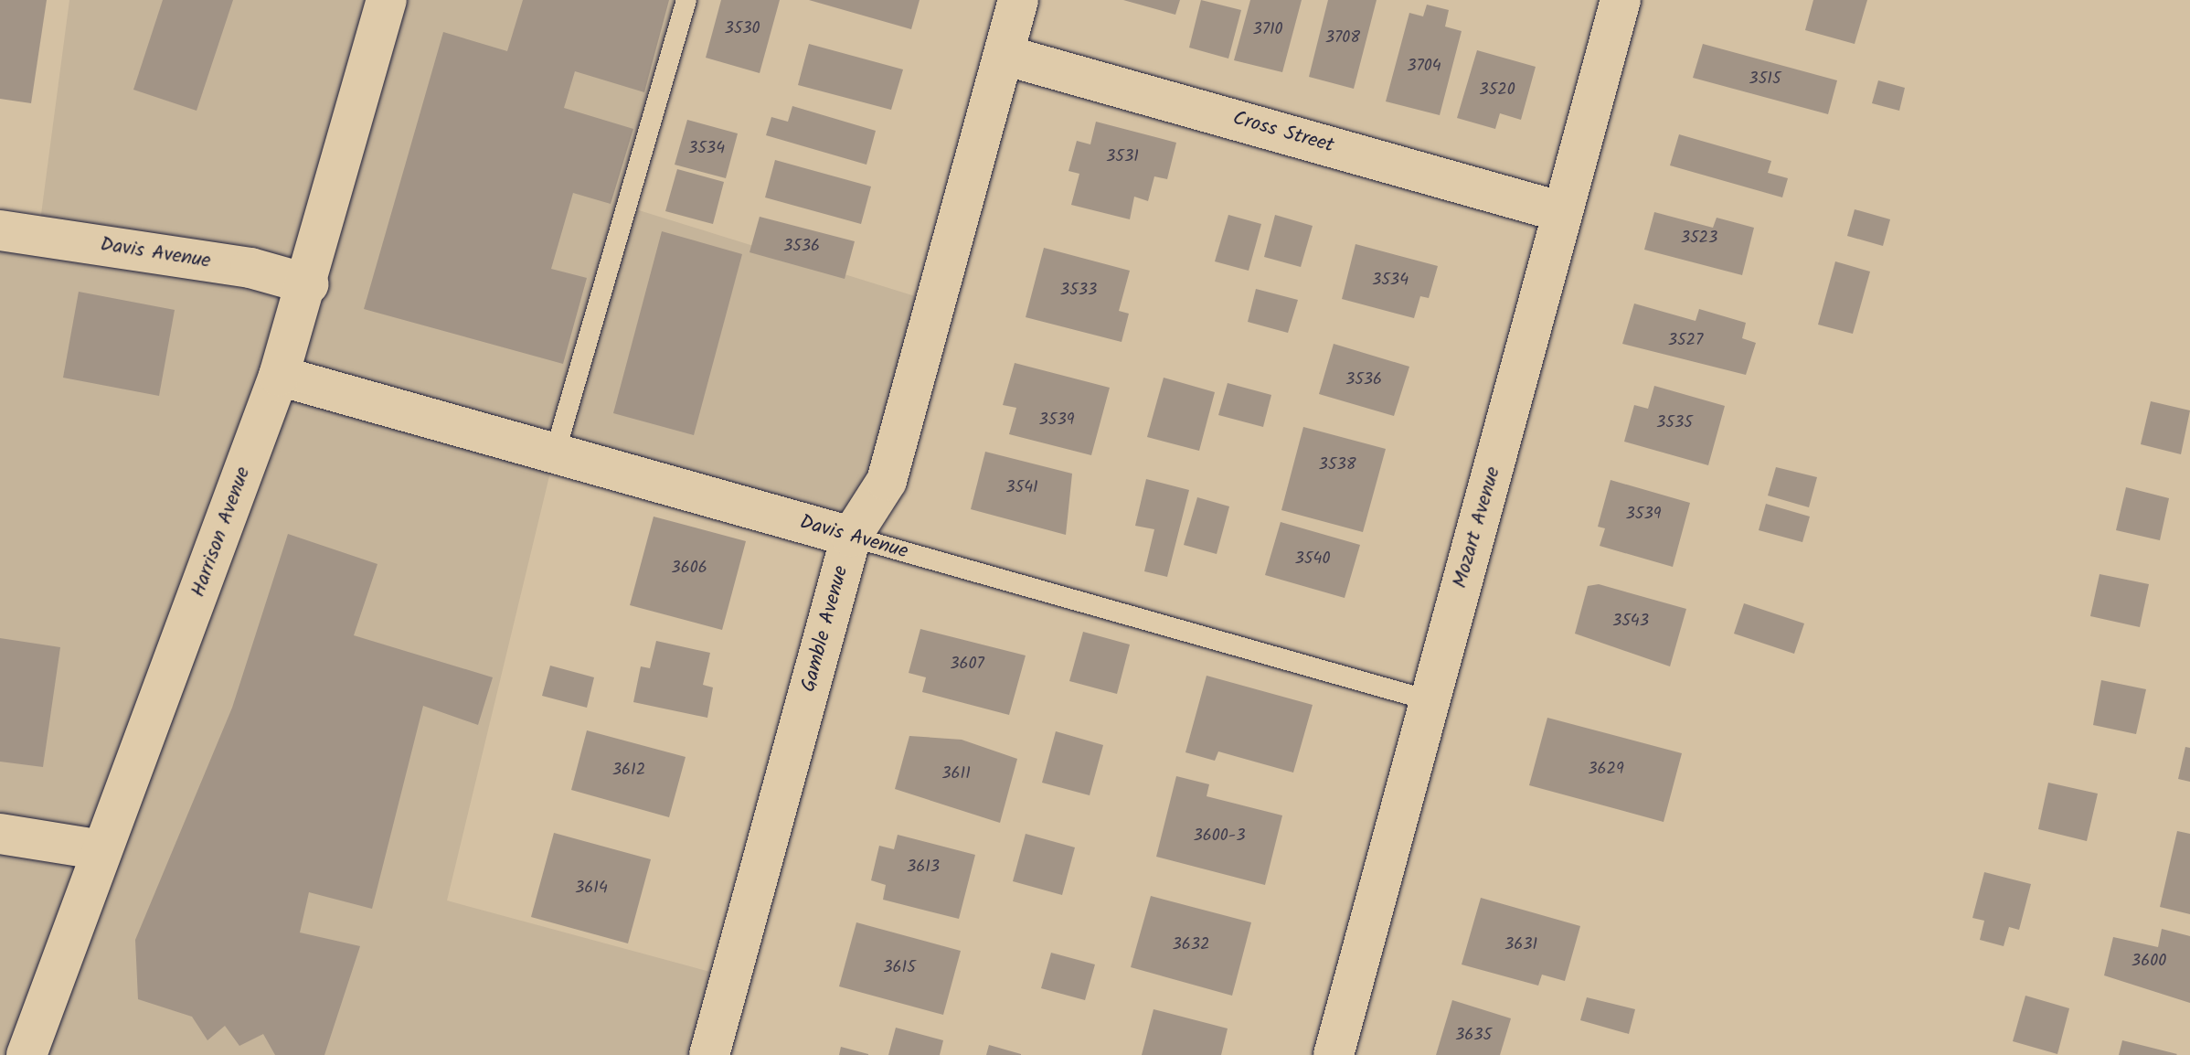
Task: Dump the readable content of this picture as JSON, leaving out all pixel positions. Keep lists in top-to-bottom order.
{
  "streets": {
    "street": [
      "Cross Street",
      "Davis Avenue",
      "Mozart Avenue",
      "Harrison Avenue",
      "Gamble Avenue"
    ]
  },
  "crossings": [
    ["Cross Street", "Mozart Avenue"],
    ["Cross Street", "Gamble Avenue"],
    ["Davis Avenue", "Mozart Avenue"],
    ["Davis Avenue", "Harrison Avenue"],
    ["Davis Avenue", "Gamble Avenue"]
  ],
  "house_numbers": [
    "3530",
    "3710",
    "3708",
    "3704",
    "3515",
    "3520",
    "3534",
    "3531",
    "3523",
    "3536",
    "3534",
    "3533",
    "3527",
    "3536",
    "3539",
    "3535",
    "3538",
    "3541",
    "3539",
    "3540",
    "3606",
    "3543",
    "3607",
    "3629",
    "3612",
    "3611",
    "3600-3",
    "3613",
    "3614",
    "3632",
    "3631",
    "3600",
    "3615",
    "3635"
  ]
}
